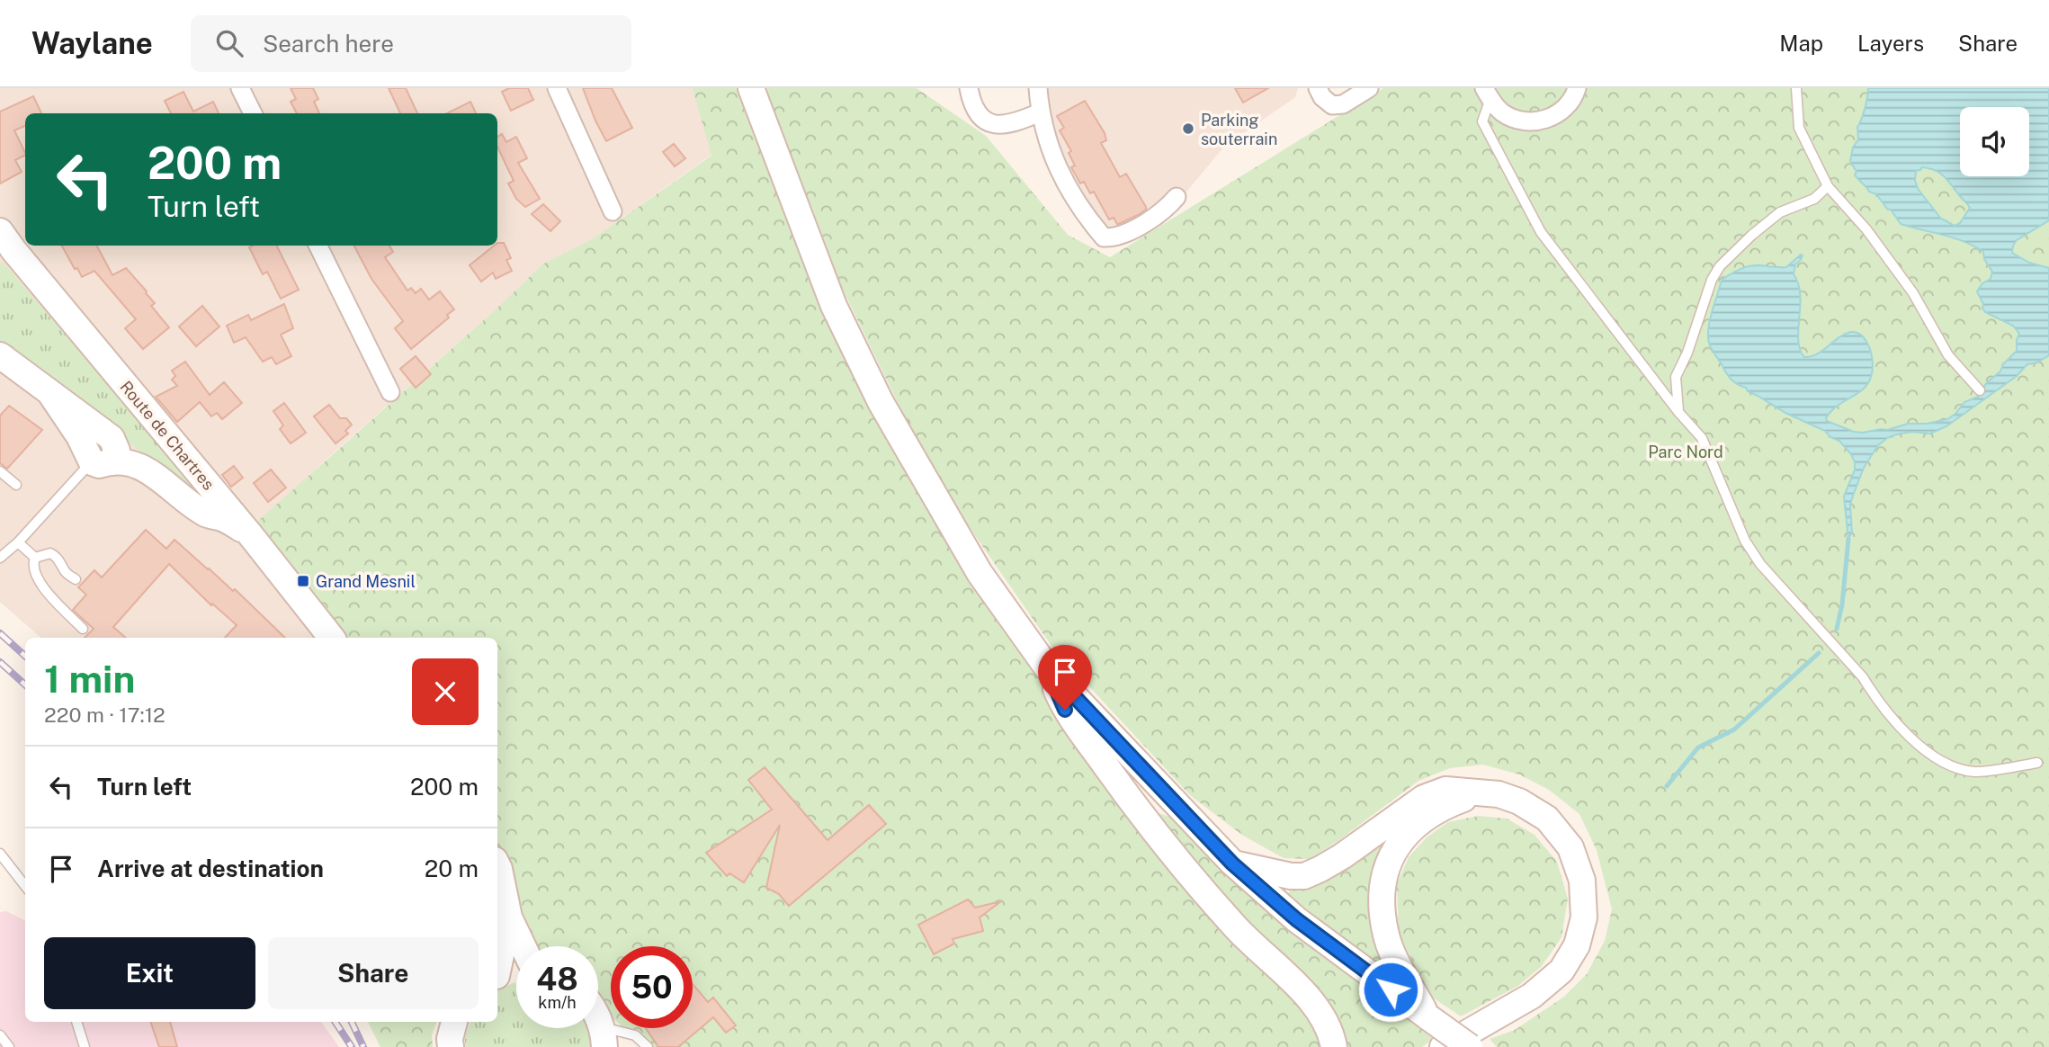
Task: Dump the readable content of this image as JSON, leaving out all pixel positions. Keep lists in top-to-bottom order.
{
  "streets": {
    "main road": ["Route de Chartres"]
  },
  "parks": ["Parc Nord"],
  "places": {
    "other": ["Parking souterrain"],
    "transit": ["Grand Mesnil"]
  },
  "page": {
    "header": "Waylane",
    "search": "Search here",
    "nav": ["Map", "Layers", "Share"],
    "turn": ["200 m", "Turn left"],
    "heading": ["1 min", "220 m · 17:12"],
    "list": [
      {
        "name": "Turn left",
        "value": "200 m"
      },
      {
        "name": "Arrive at destination",
        "value": "20 m"
      }
    ],
    "buttons": ["Exit", "Share"],
    "speed": "48 km/h",
    "limit": "50"
  }
}
